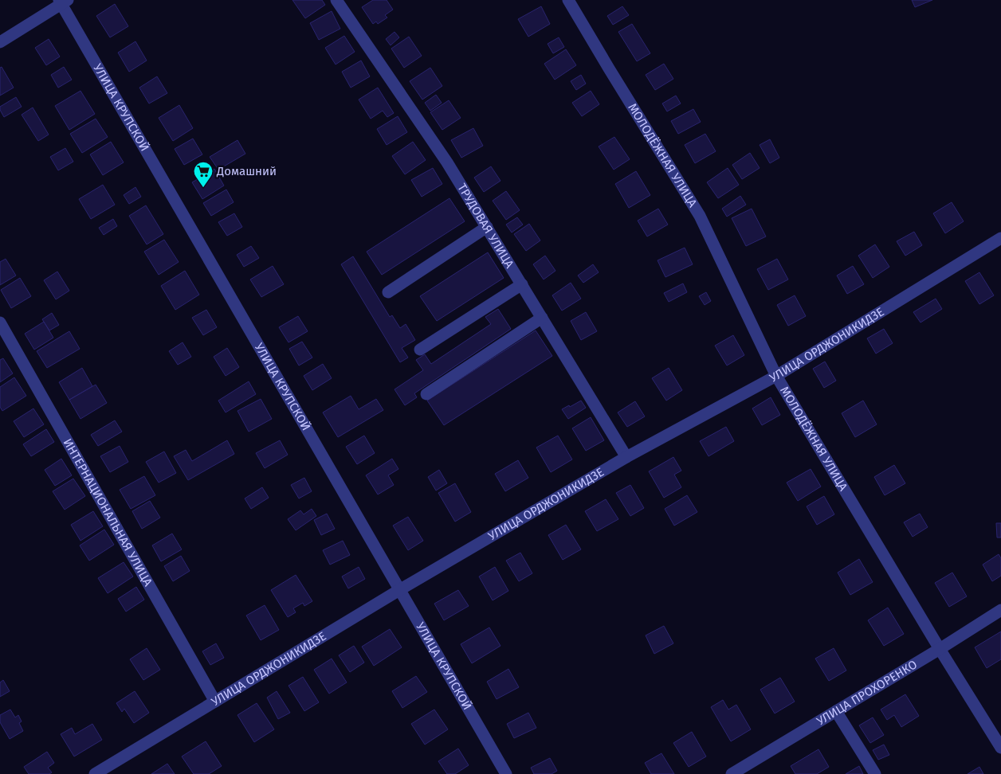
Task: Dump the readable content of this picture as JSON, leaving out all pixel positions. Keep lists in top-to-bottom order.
{
  "streets": {
    "street": [
      "УЛИЦА КРУПСКОЙ",
      "МОЛОДЁЖНАЯ УЛИЦА",
      "ТРУДОВАЯ УЛИЦА",
      "УЛИЦА ОРДЖОНИКИДЗЕ",
      "ИНТЕРНАЦИОНАЛЬНАЯ УЛИЦА",
      "УЛИЦА ПРОХОРЕНКО"
    ]
  },
  "crossings": [
    ["УЛИЦА КРУПСКОЙ", "УЛИЦА ОРДЖОНИКИДЗЕ"],
    ["МОЛОДЁЖНАЯ УЛИЦА", "УЛИЦА ОРДЖОНИКИДЗЕ"],
    ["МОЛОДЁЖНАЯ УЛИЦА", "УЛИЦА ПРОХОРЕНКО"],
    ["ТРУДОВАЯ УЛИЦА", "УЛИЦА ОРДЖОНИКИДЗЕ"],
    ["УЛИЦА ОРДЖОНИКИДЗЕ", "ИНТЕРНАЦИОНАЛЬНАЯ УЛИЦА"]
  ],
  "places": {
    "supermarket": ["Домашний"]
  }
}
